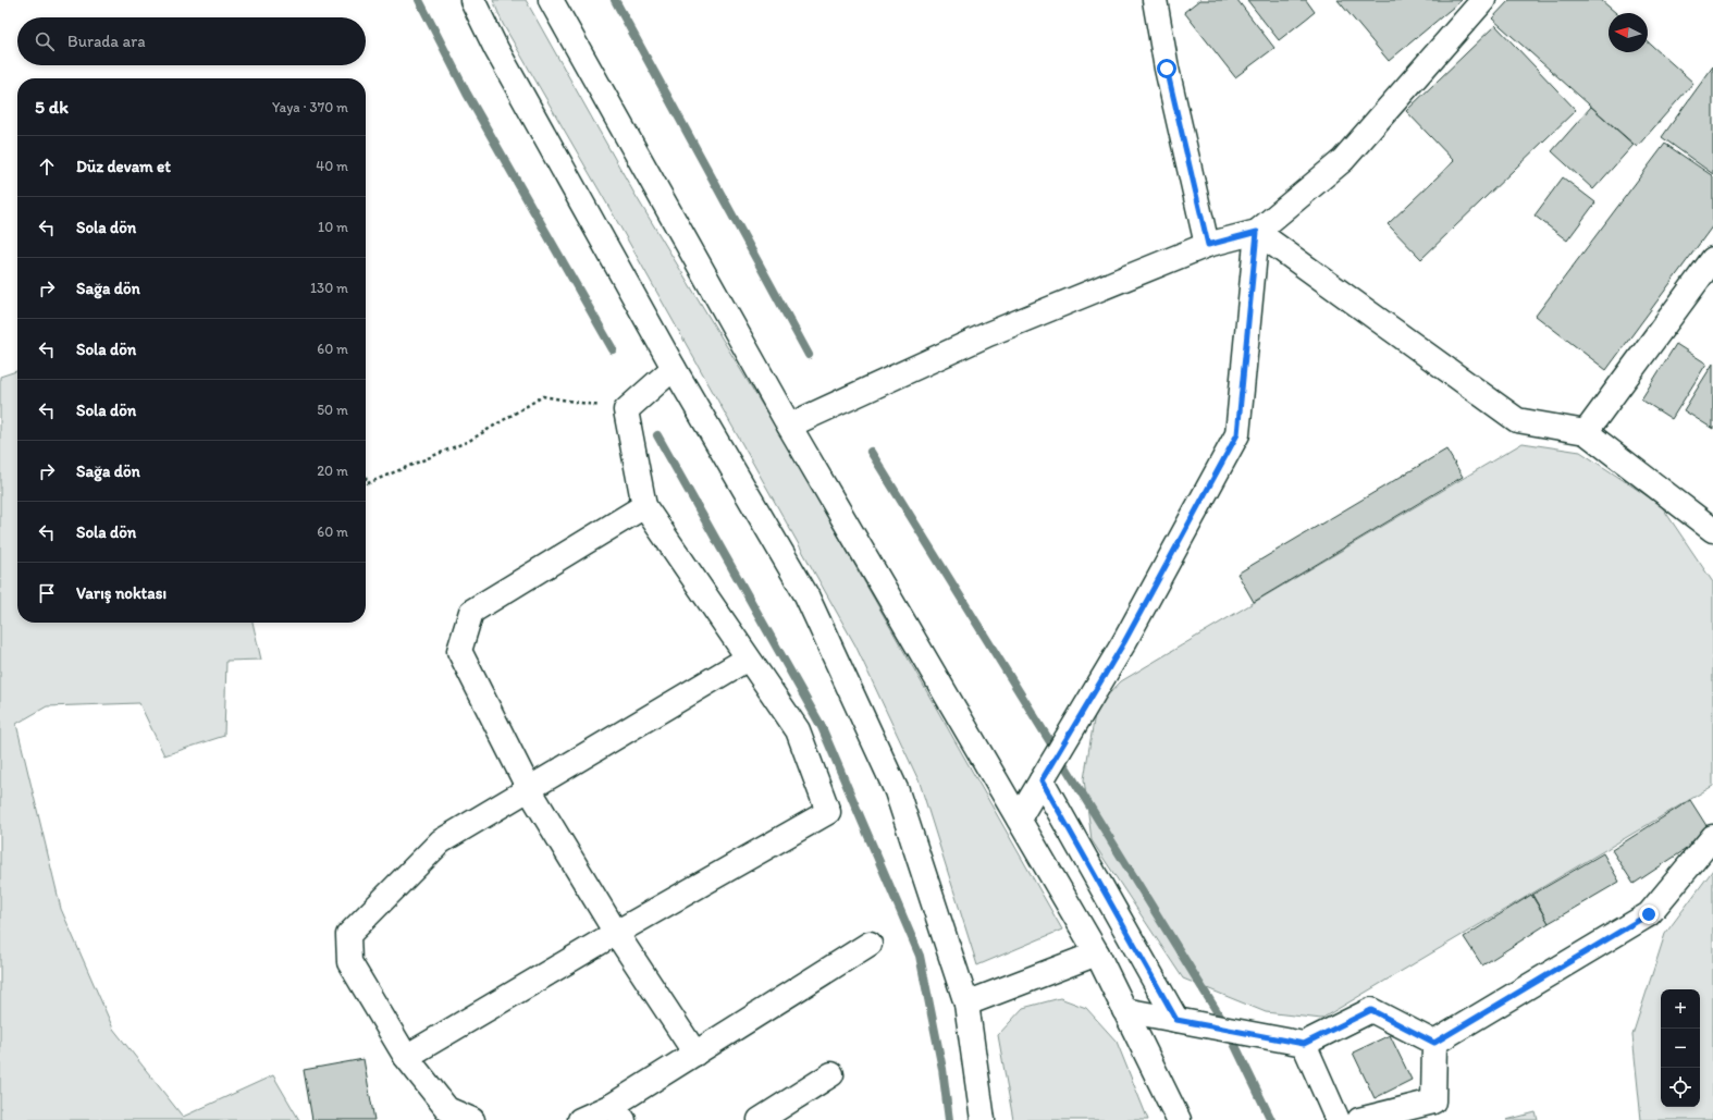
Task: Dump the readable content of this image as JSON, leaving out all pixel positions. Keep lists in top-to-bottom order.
{
  "north": "left",
  "page": {
    "search": "Burada ara",
    "heading": ["5 dk", "Yaya · 370 m"],
    "list": [
      ["Düz devam et", "40 m"],
      ["Sola dön", "10 m"],
      ["Sağa dön", "130 m"],
      ["Sola dön", "60 m"],
      ["Sola dön", "50 m"],
      ["Sağa dön", "20 m"],
      ["Sola dön", "60 m"],
      "Varış noktası"
    ],
    "map_buttons": ["+", "−"]
  }
}
